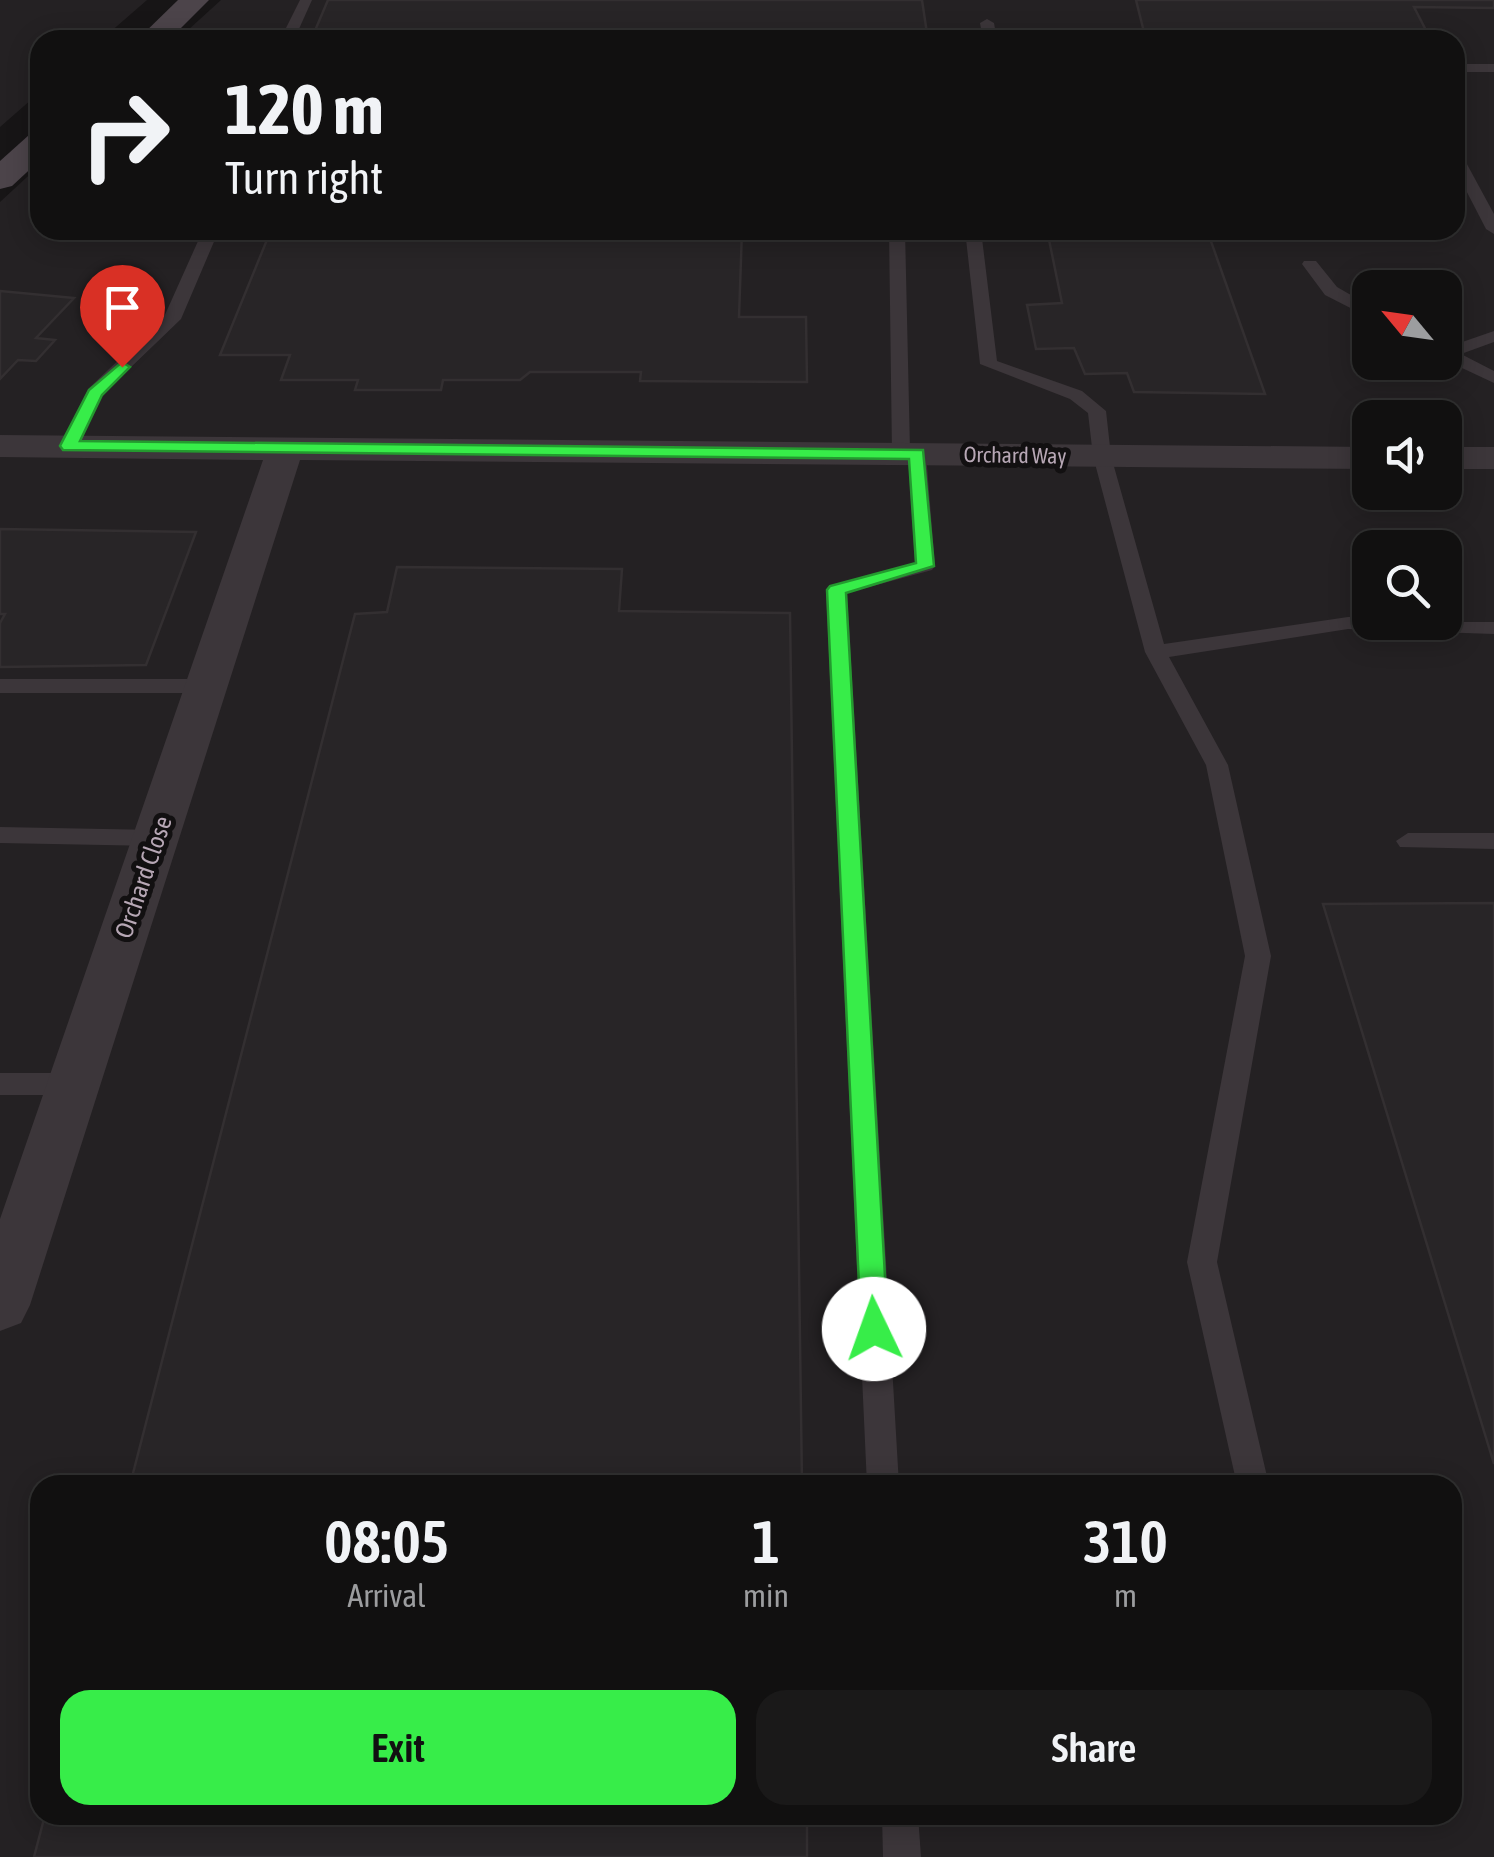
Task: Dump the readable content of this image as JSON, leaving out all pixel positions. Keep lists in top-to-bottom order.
{
  "streets": {
    "street": ["Orchard Way", "Orchard Close"]
  },
  "crossings": [
    ["Orchard Way", "Orchard Close"]
  ],
  "north": "top left",
  "page": {
    "turn": ["120 m", "Turn right"],
    "eta": [
      "08:05",
      "Arrival",
      "1",
      "min",
      "310",
      "m"
    ],
    "buttons": ["Exit", "Share"]
  }
}
